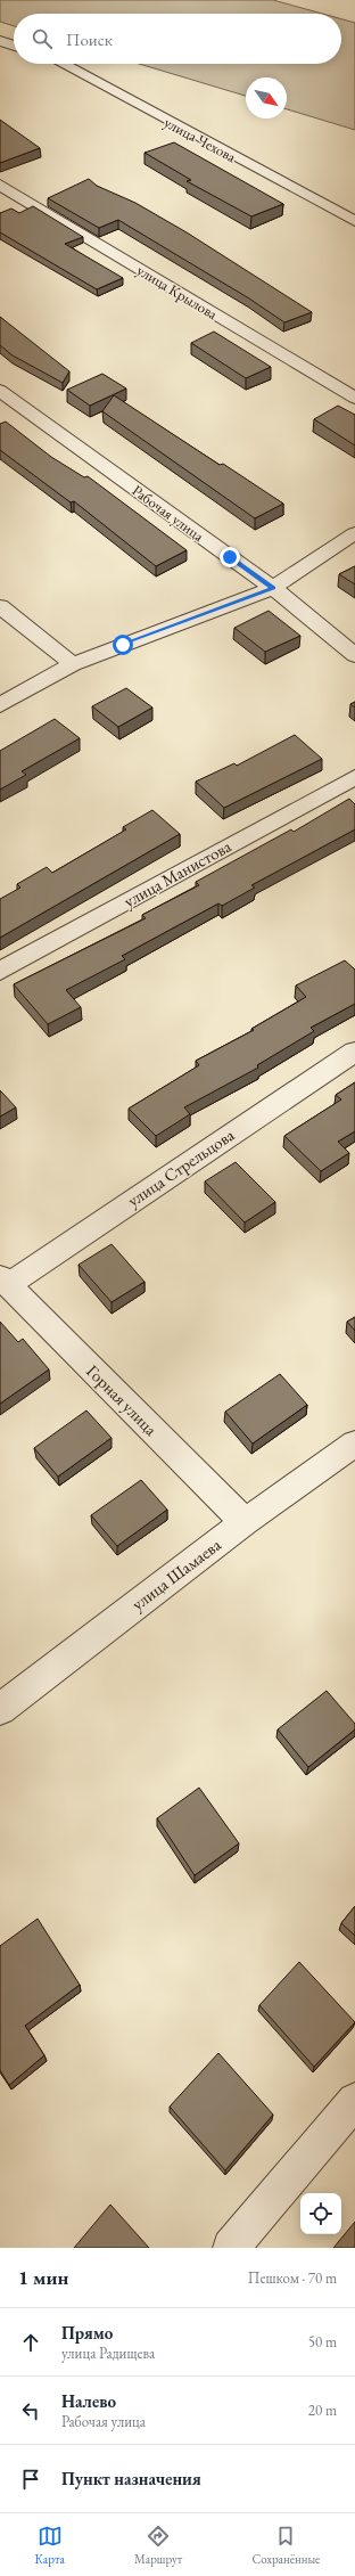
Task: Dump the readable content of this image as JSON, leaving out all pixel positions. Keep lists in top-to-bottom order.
{
  "streets": {
    "street": [
      "улица Чехова",
      "улица Крылова",
      "Рабочая улица",
      "улица Манистова",
      "улица Стрельцова",
      "Горная улица",
      "улица Шамаева"
    ]
  },
  "crossings": [
    ["улица Стрельцова", "Горная улица"],
    ["Горная улица", "улица Шамаева"]
  ],
  "north": "bottom right",
  "page": {
    "search": "Поиск",
    "heading": ["1 мин", "Пешком · 70 m"],
    "list": [
      ["Прямо", "улица Радищева", "50 m"],
      ["Налево", "Рабочая улица", "20 m"],
      "Пункт назначения"
    ],
    "nav": ["Карта", "Маршрут", "Сохранённые"]
  }
}
